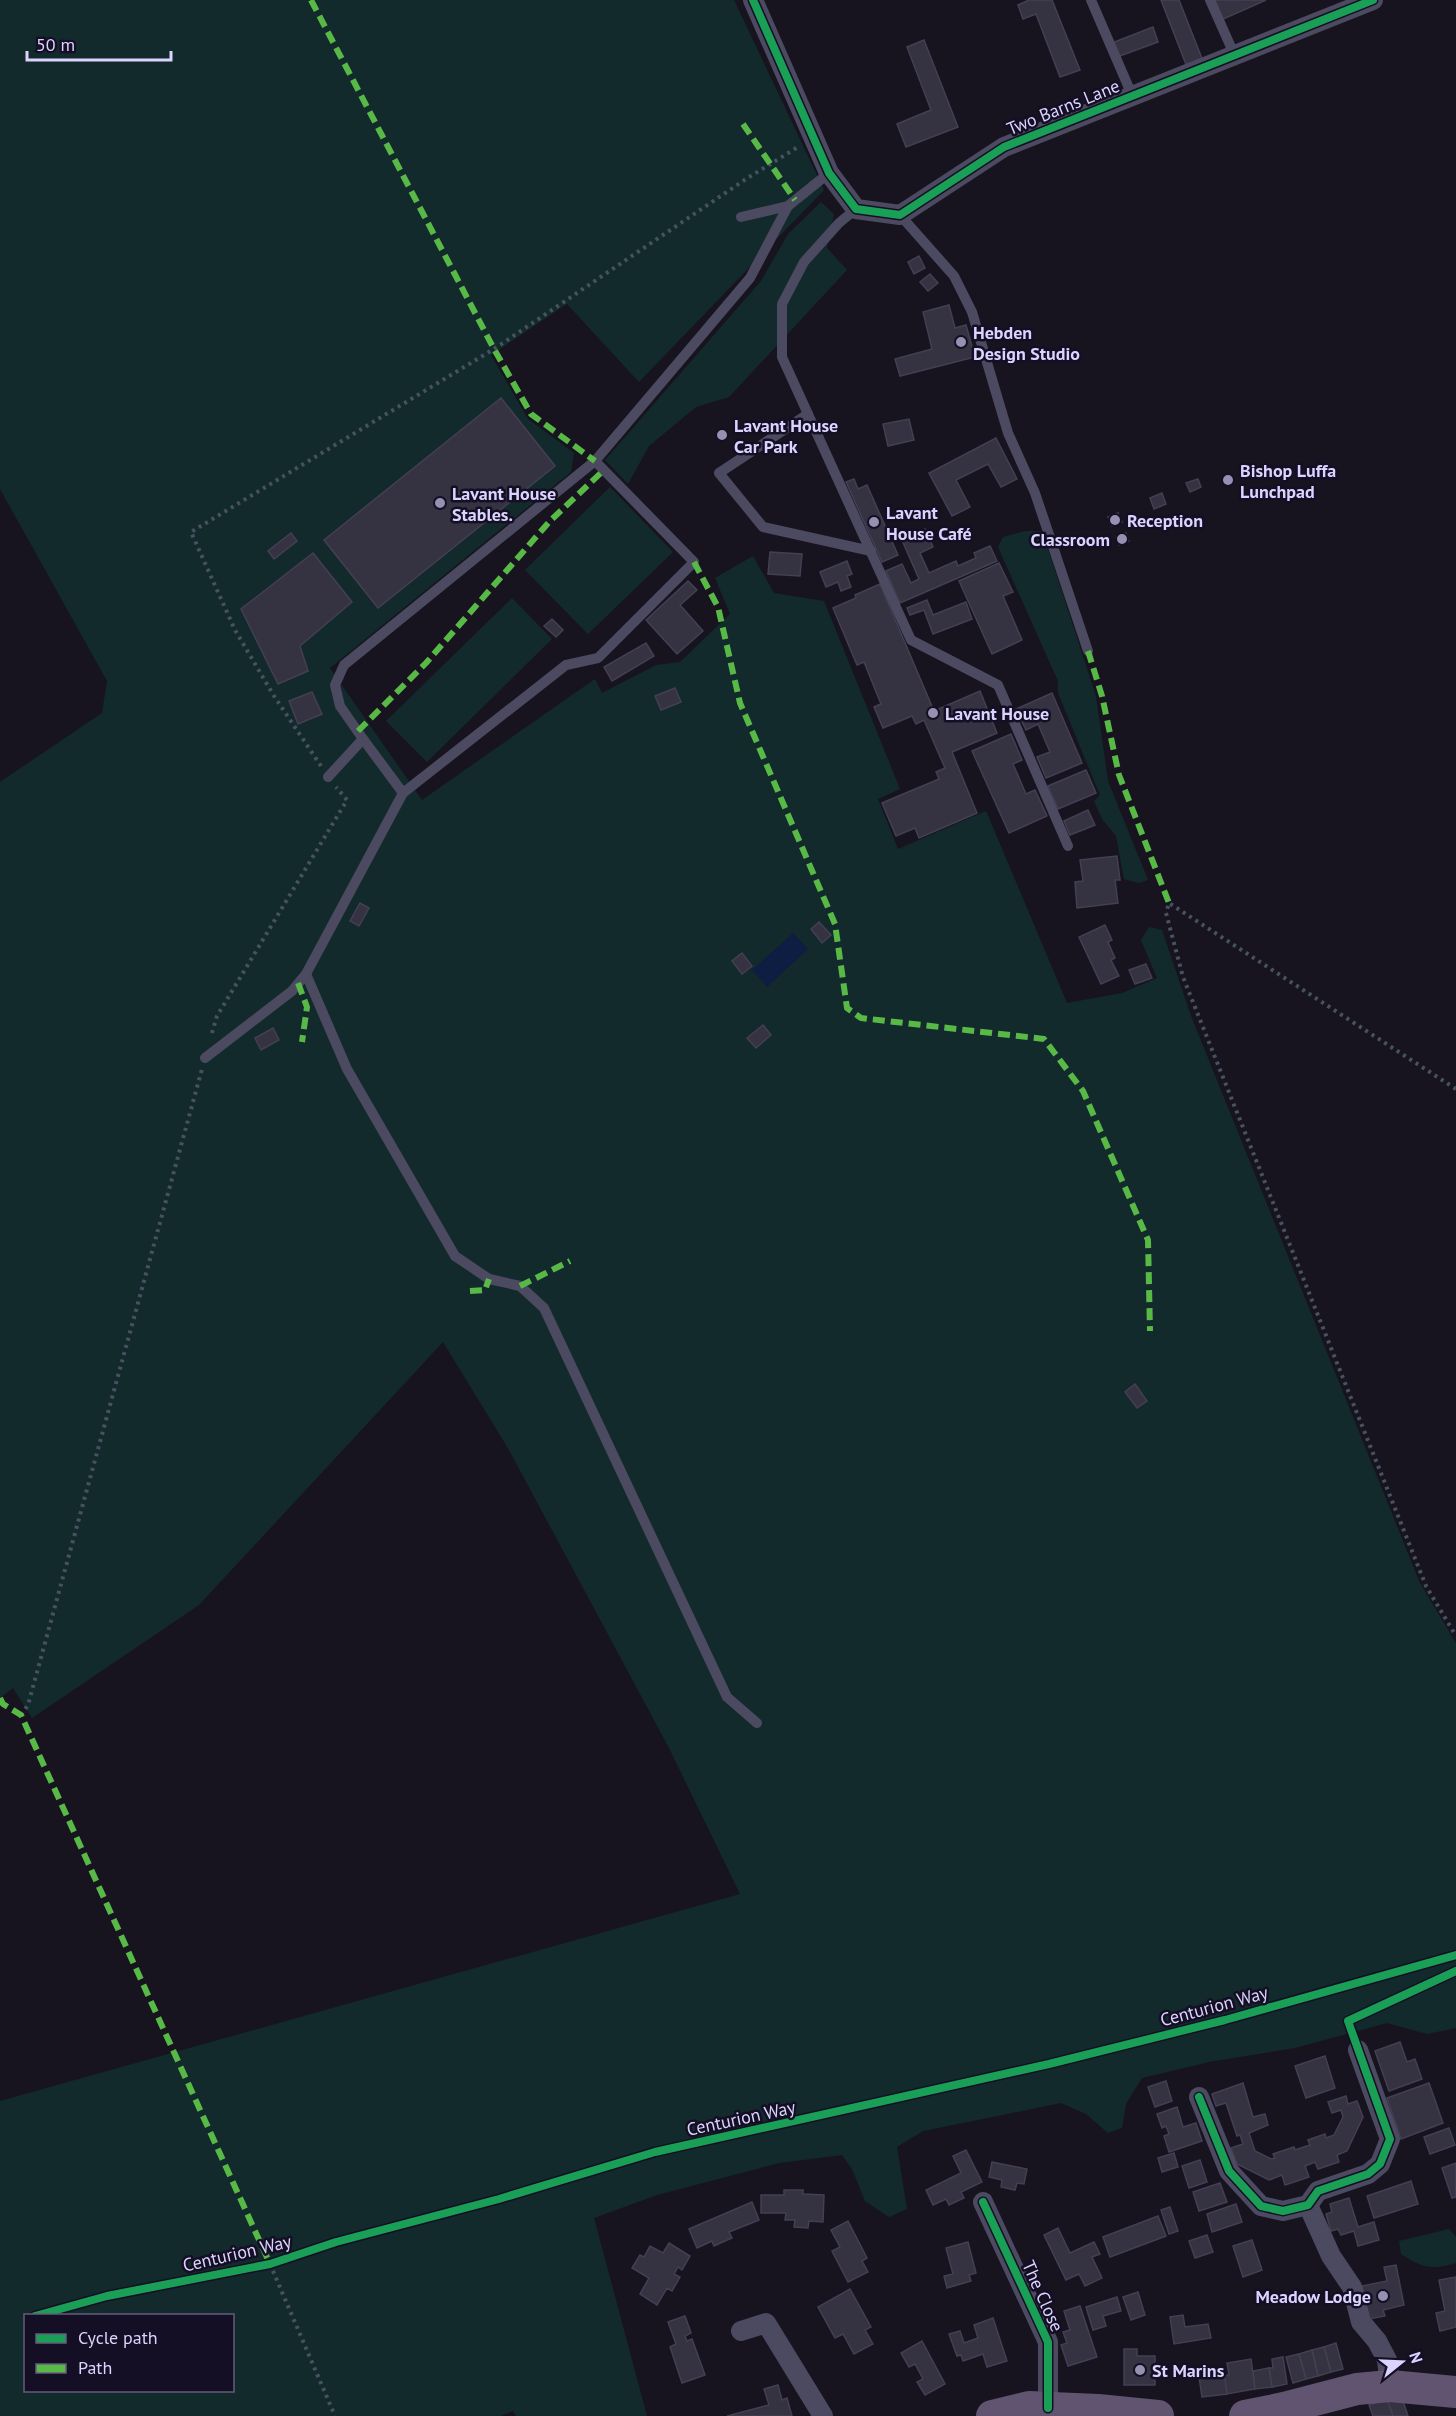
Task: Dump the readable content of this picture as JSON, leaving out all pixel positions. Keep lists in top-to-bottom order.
{
  "streets": {
    "street": ["Two Barns Lane", "The Close"],
    "cycle path": ["Centurion Way"]
  },
  "places": [
    "Hebden Design Studio",
    "Lavant House Car Park",
    "Bishop Luffa Lunchpad",
    "Lavant House Stables.",
    "Reception",
    "Lavant House Café",
    "Classroom",
    "Lavant House",
    "Meadow Lodge",
    "St Marins"
  ],
  "legend": ["Cycle path", "Path"],
  "scale_bar": "50 m",
  "north": "right"
}
